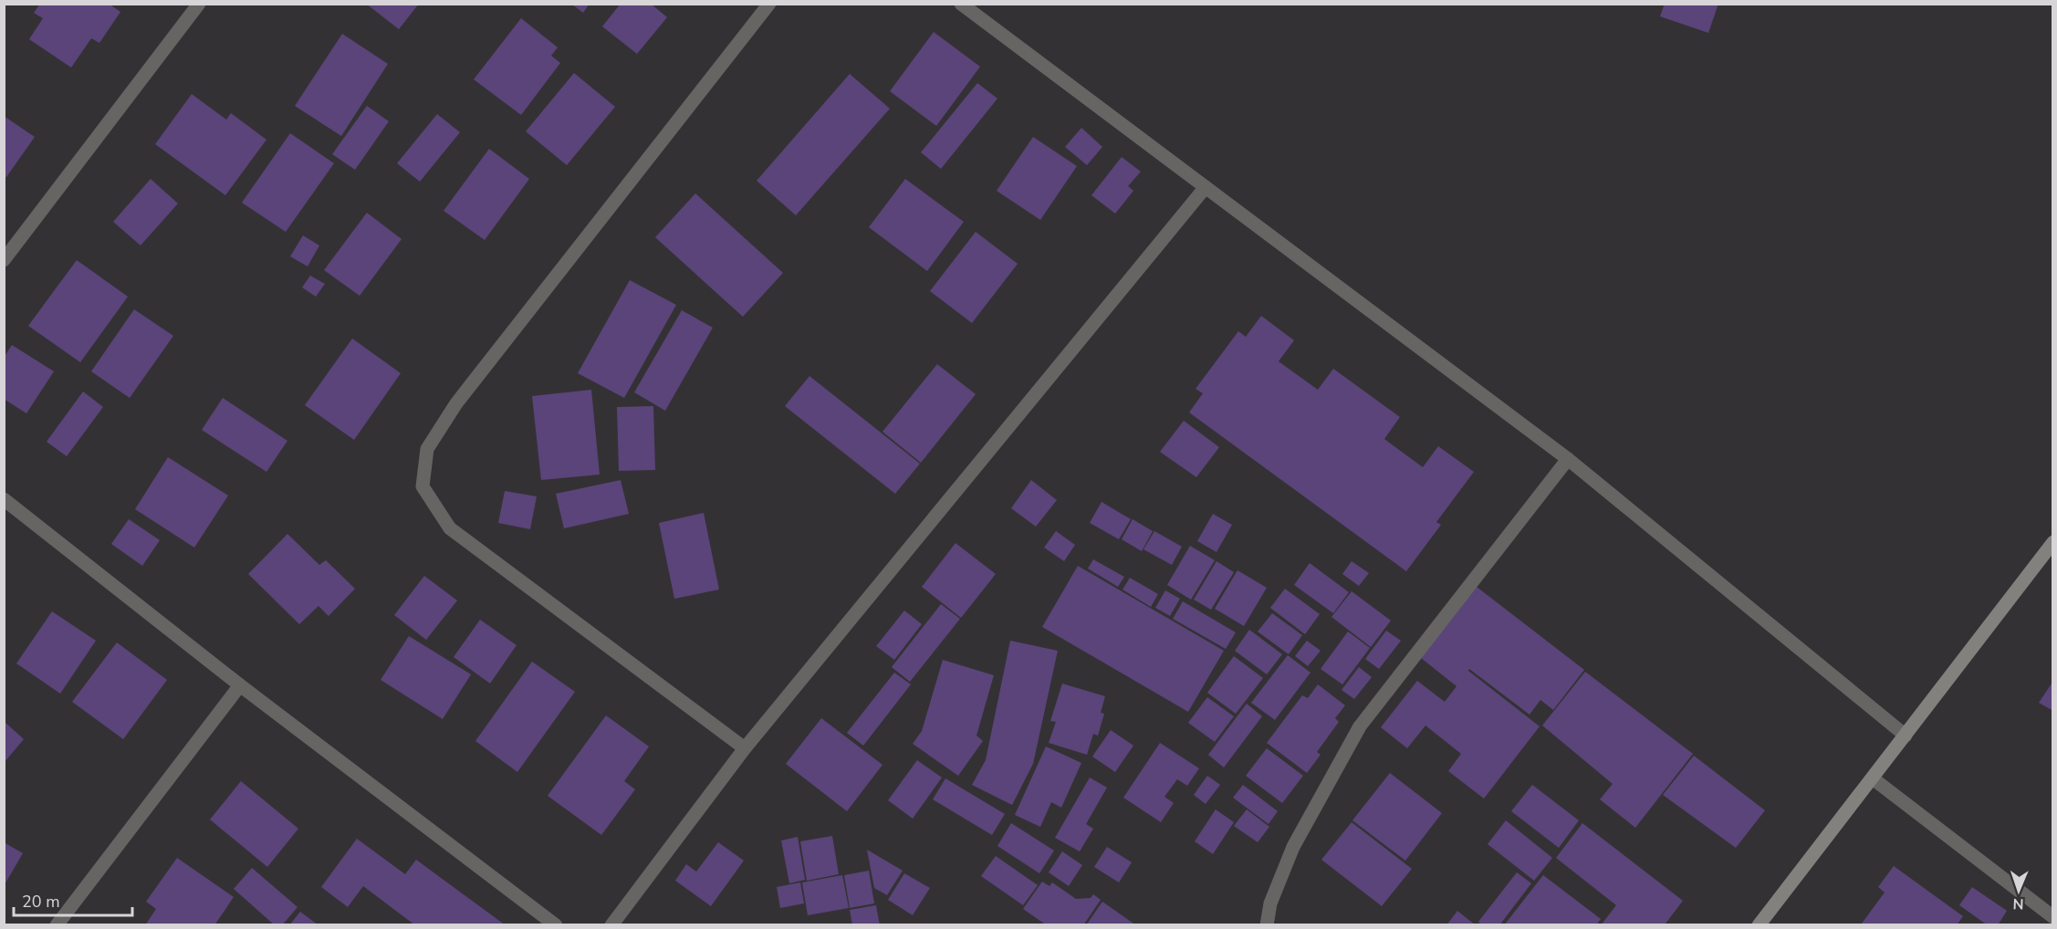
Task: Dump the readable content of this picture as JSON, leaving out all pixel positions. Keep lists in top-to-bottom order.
{
  "scale_bar": "20 m",
  "north": "bottom"
}
